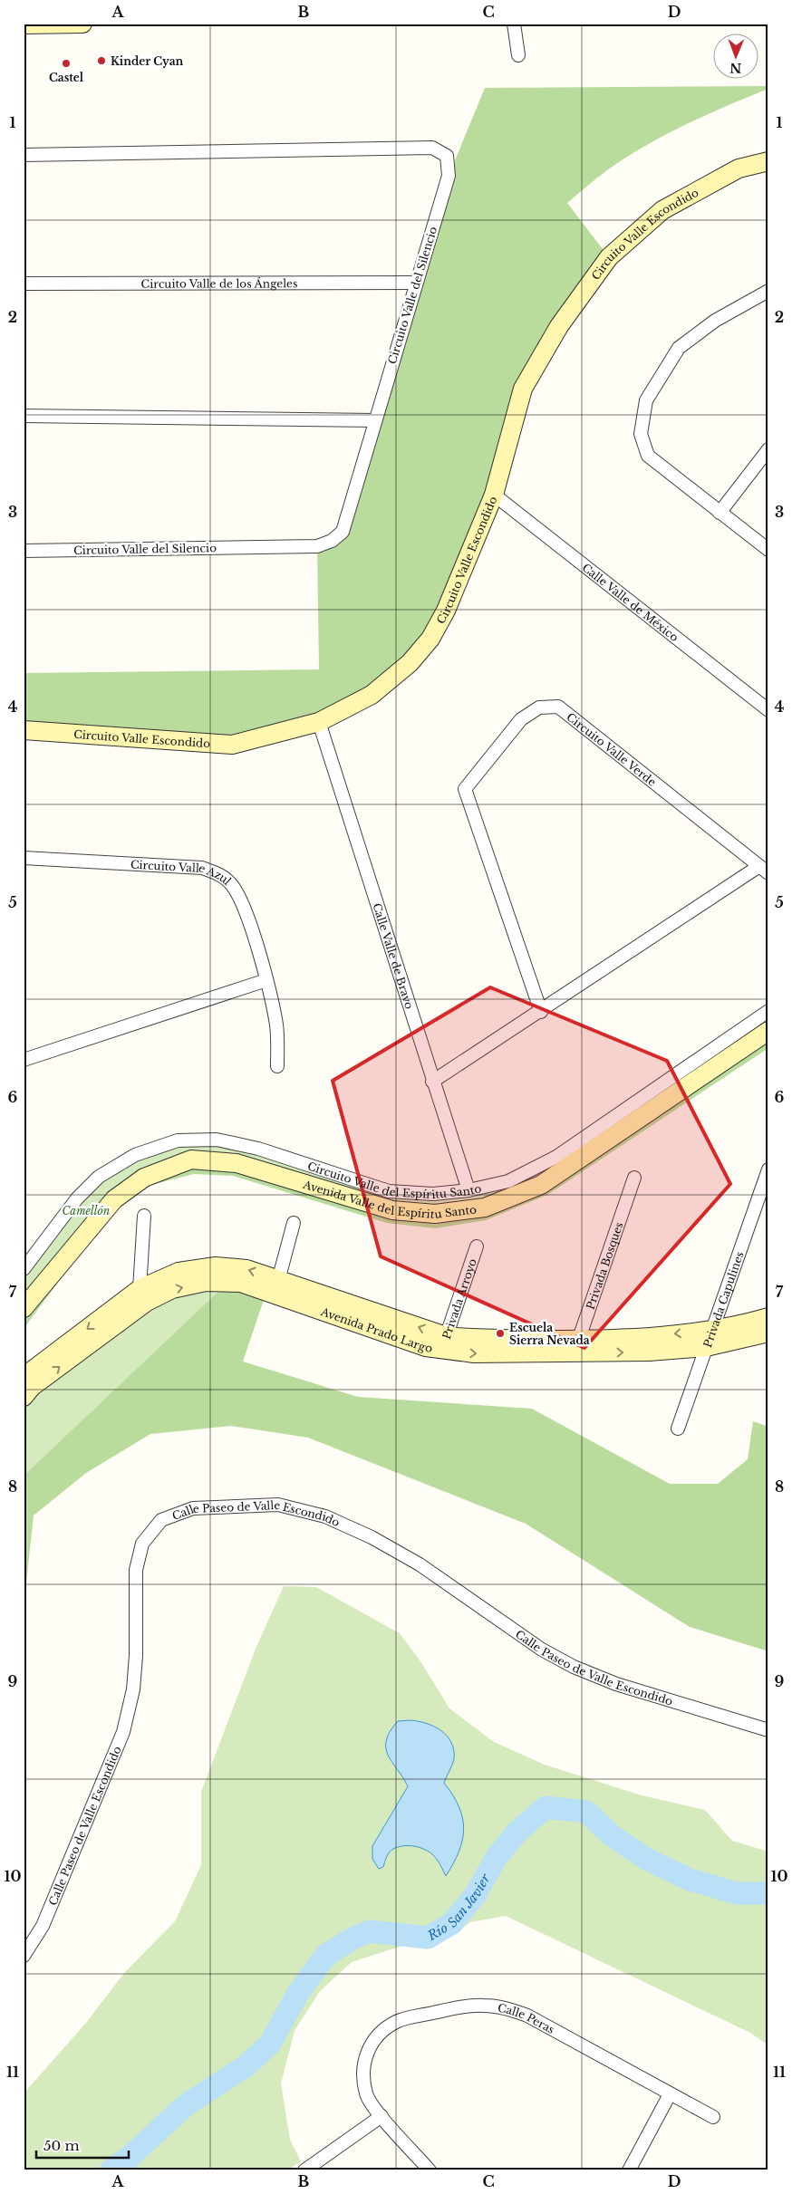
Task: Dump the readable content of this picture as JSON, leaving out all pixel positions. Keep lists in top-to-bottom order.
{
  "streets": {
    "street": [
      "Circuito Valle Escondido",
      "Circuito Valle de los Ángeles",
      "Circuito Valle del Silencio",
      "Calle Valle de México",
      "Circuito Valle Verde",
      "Circuito Valle Azul",
      "Calle Valle de Bravo",
      "Circuito Valle del Espíritu Santo",
      "Avenida Valle del Espíritu Santo",
      "Privada Bosques",
      "Privada Arroyo",
      "Privada Capulines",
      "Avenida Prado Largo",
      "Calle Paseo de Valle Escondido",
      "Calle Peras"
    ]
  },
  "crossings": [
    ["Circuito Valle Escondido", "Calle Valle de México"],
    ["Circuito Valle Escondido", "Calle Valle de Bravo"],
    ["Circuito Valle de los Ángeles", "Circuito Valle del Silencio"],
    ["Circuito Valle Verde", "Calle Valle de Bravo"],
    ["Calle Valle de Bravo", "Circuito Valle del Espíritu Santo"],
    ["Privada Bosques", "Avenida Prado Largo"],
    ["Privada Arroyo", "Avenida Prado Largo"],
    ["Privada Capulines", "Avenida Prado Largo"]
  ],
  "water": ["Río San Javier"],
  "parks": ["Camellón"],
  "places": ["Kinder Cyan", "Castel", "Escuela Sierra Nevada"],
  "scale_bar": "50 m",
  "north": "bottom",
  "grid": {
    "columns": [
      "A",
      "B",
      "C",
      "D"
    ],
    "rows": [
      "1",
      "2",
      "3",
      "4",
      "5",
      "6",
      "7",
      "8",
      "9",
      "10",
      "11"
    ]
  }
}
